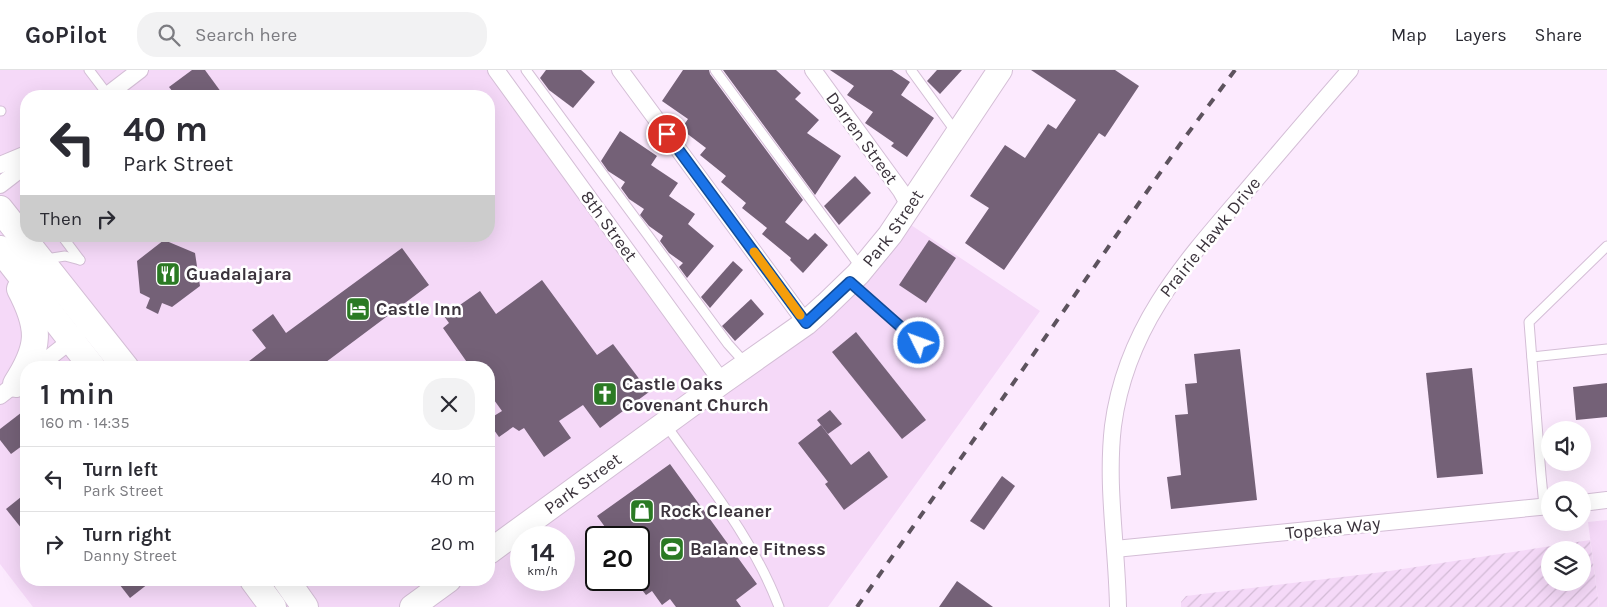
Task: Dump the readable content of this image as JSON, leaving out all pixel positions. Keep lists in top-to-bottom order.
{
  "streets": {
    "street": [
      "Darren Street",
      "8th Street",
      "Park Street",
      "Prairie Hawk Drive",
      "Topeka Way"
    ]
  },
  "crossings": [
    ["Darren Street", "Park Street"],
    ["8th Street", "Park Street"],
    ["Prairie Hawk Drive", "Topeka Way"]
  ],
  "places": {
    "restaurant": ["Guadalajara"],
    "hotel": ["Castle Inn"],
    "church": ["Castle Oaks Covenant Church"],
    "shop": ["Rock Cleaner"],
    "sports": ["Balance Fitness"]
  },
  "page": {
    "header": "GoPilot",
    "search": "Search here",
    "nav": ["Map", "Layers", "Share"],
    "turn": ["40 m", "Park Street"],
    "then": "Then",
    "heading": ["1 min", "160 m · 14:35"],
    "list": [
      {
        "name": "Turn left",
        "note": "Park Street",
        "value": "40 m"
      },
      {
        "name": "Turn right",
        "note": "Danny Street",
        "value": "20 m"
      }
    ],
    "speed": "14 km/h",
    "limit": "20"
  }
}
